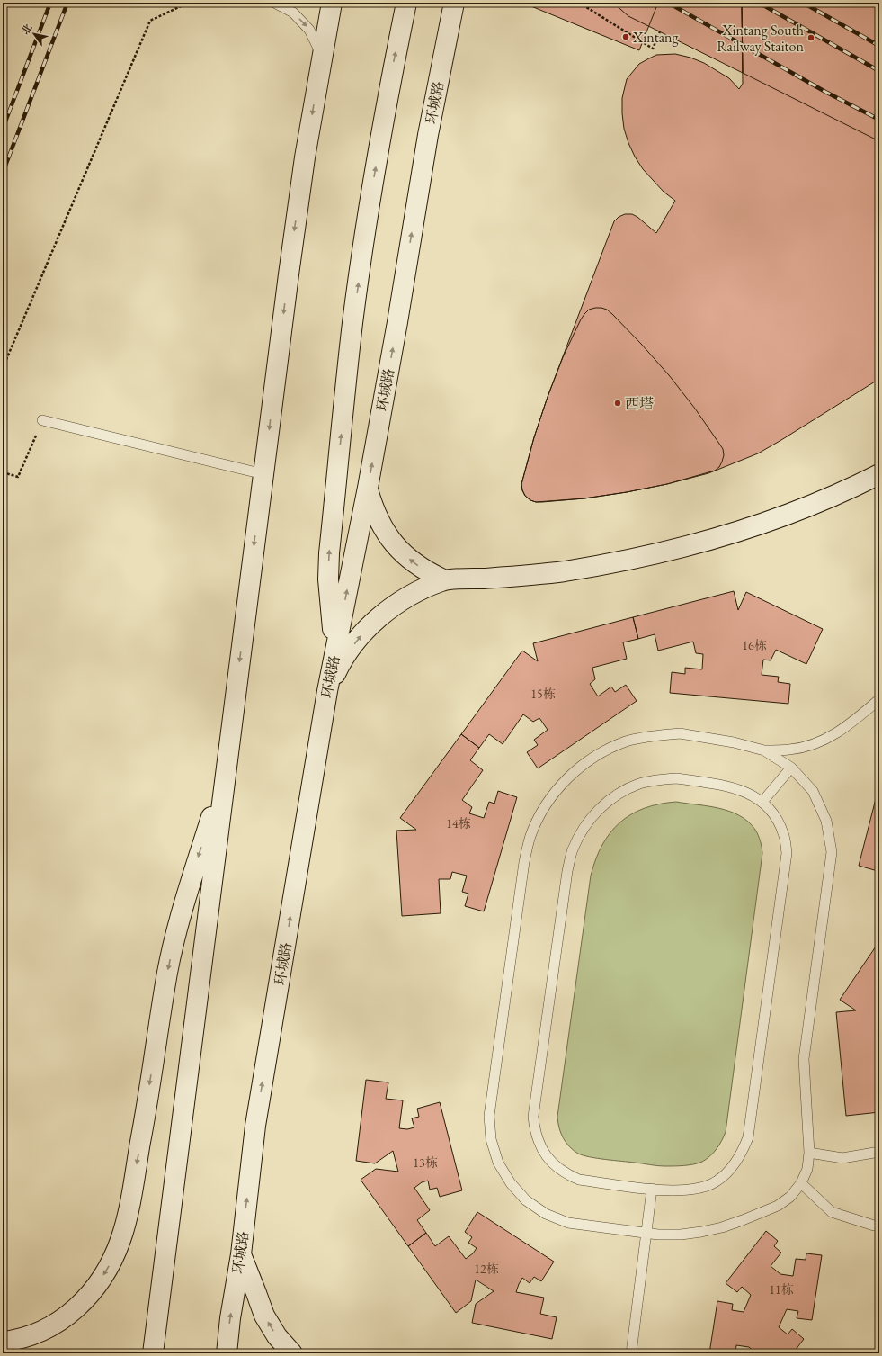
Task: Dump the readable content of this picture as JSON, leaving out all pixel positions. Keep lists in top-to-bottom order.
{
  "streets": {
    "main road": ["环城路"]
  },
  "places": ["Xintang", "Xintang South Railway Staiton", "西塔"],
  "house_numbers": [
    "16栋",
    "15栋",
    "14栋",
    "13栋",
    "12栋",
    "11栋"
  ],
  "north": "top left"
}
